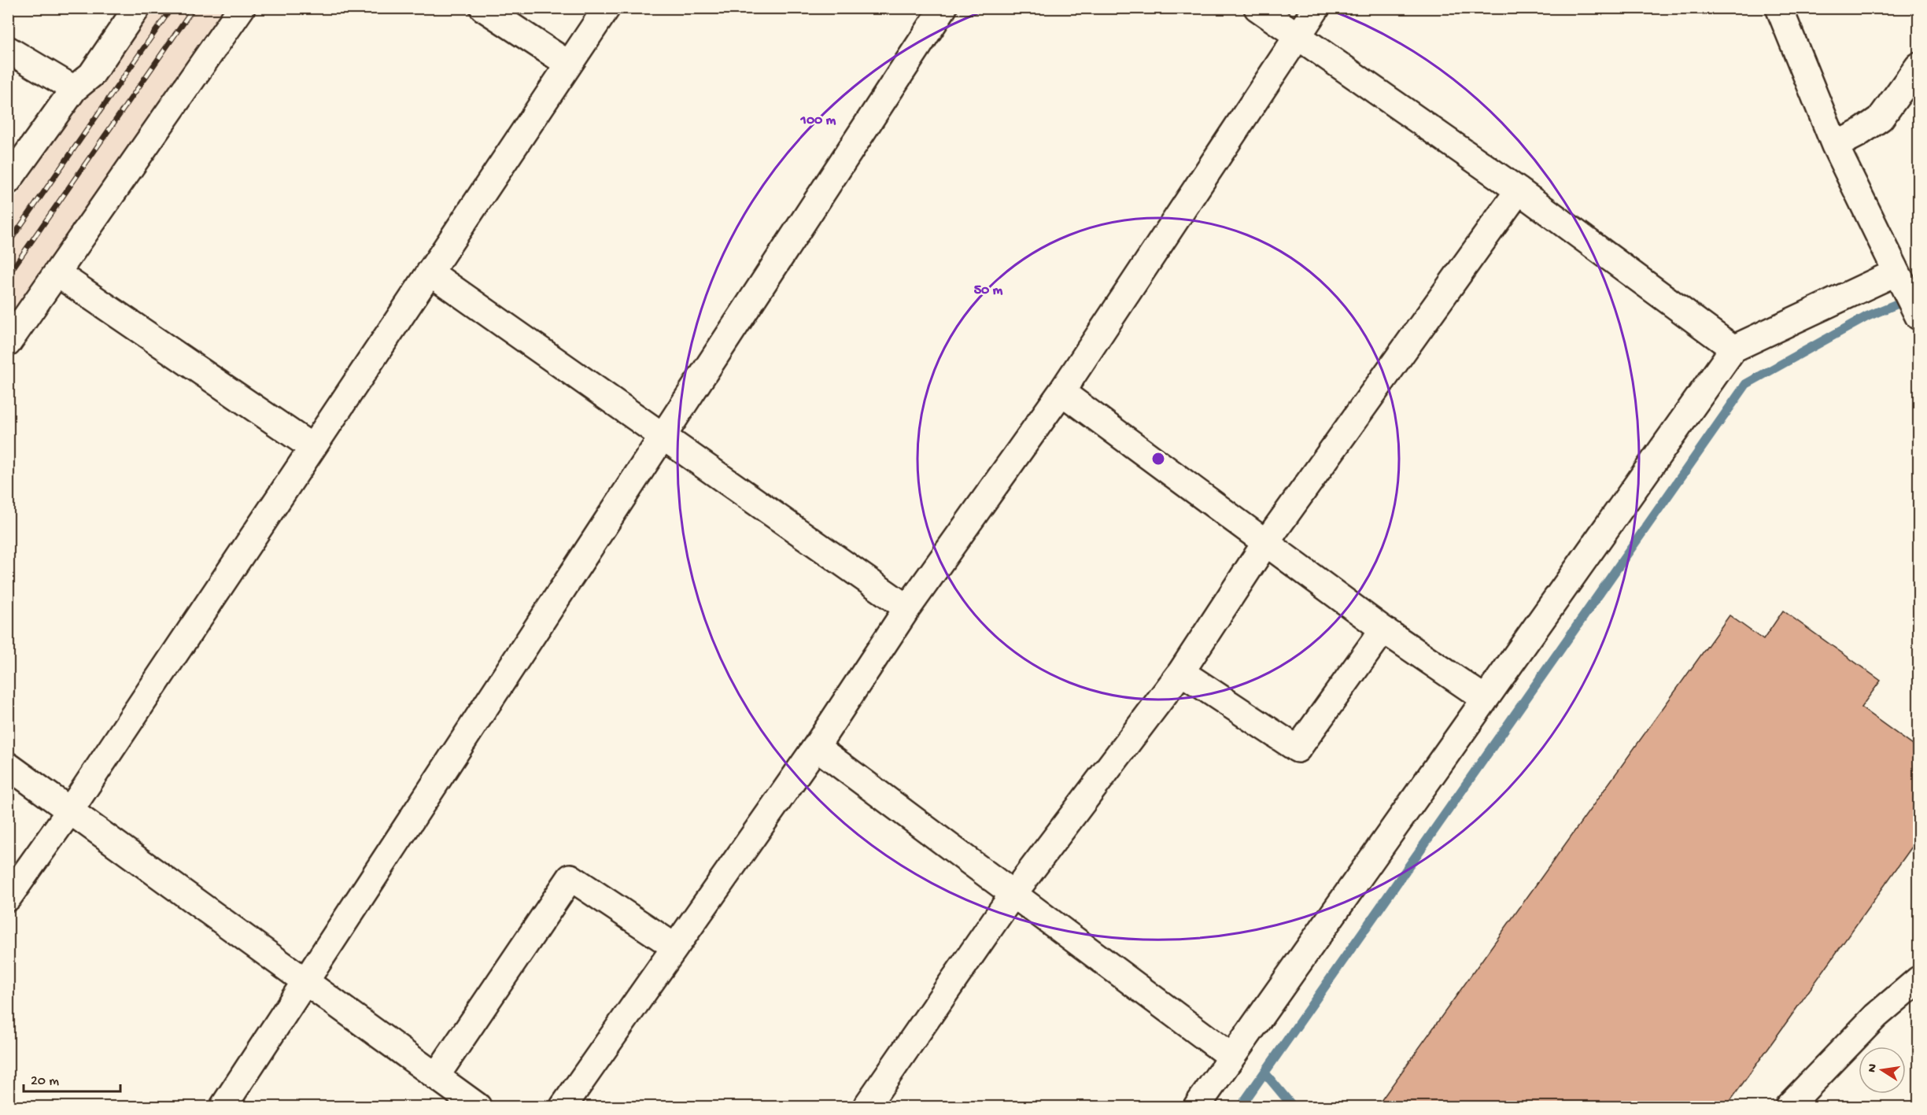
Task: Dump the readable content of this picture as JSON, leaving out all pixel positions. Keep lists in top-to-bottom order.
{
  "scale_bar": "20 m",
  "north": "left",
  "rings": ["100 m", "50 m"]
}
